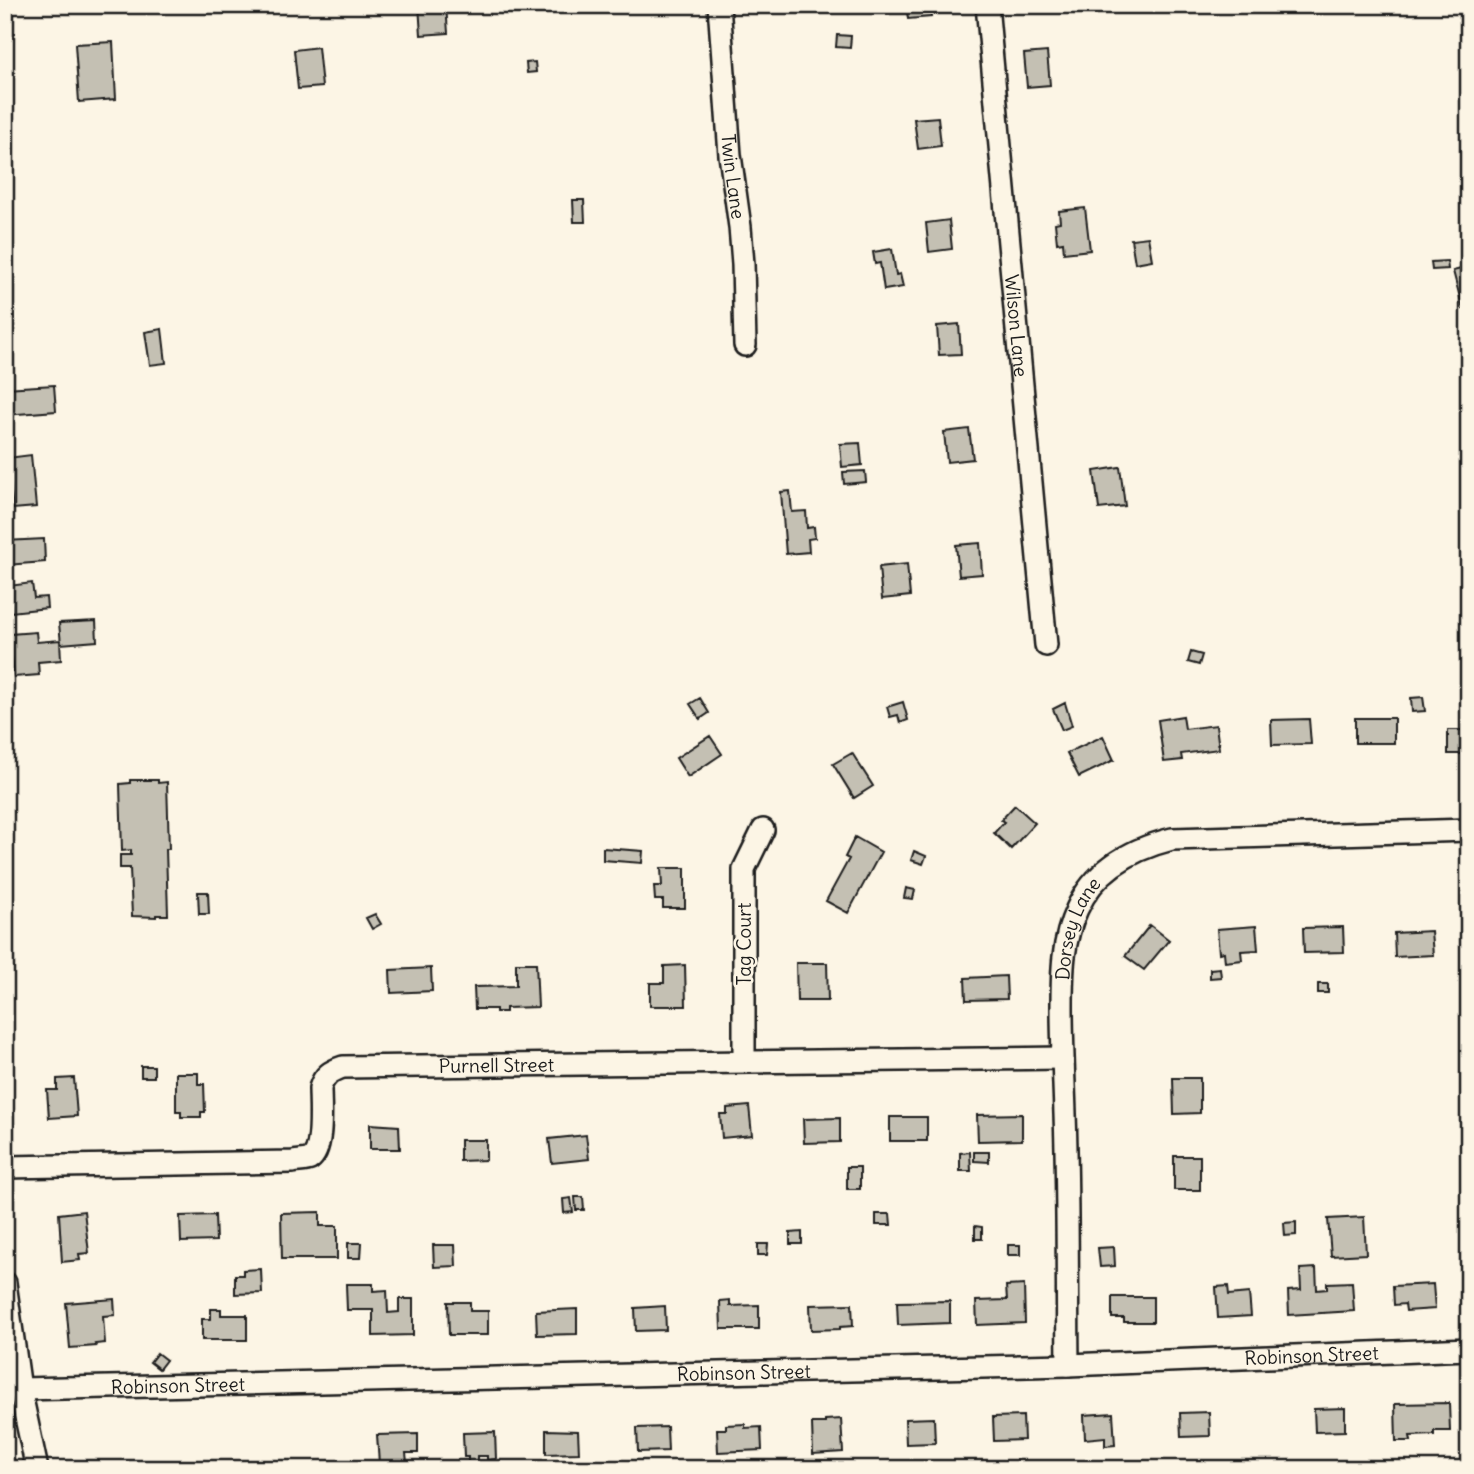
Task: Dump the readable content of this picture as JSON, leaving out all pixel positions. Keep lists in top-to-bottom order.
{
  "streets": {
    "street": [
      "Twin Lane",
      "Wilson Lane",
      "Dorsey Lane",
      "Tag Court",
      "Purnell Street",
      "Robinson Street"
    ]
  },
  "crossings": [
    ["Dorsey Lane", "Purnell Street"],
    ["Dorsey Lane", "Robinson Street"],
    ["Tag Court", "Purnell Street"]
  ]
}
